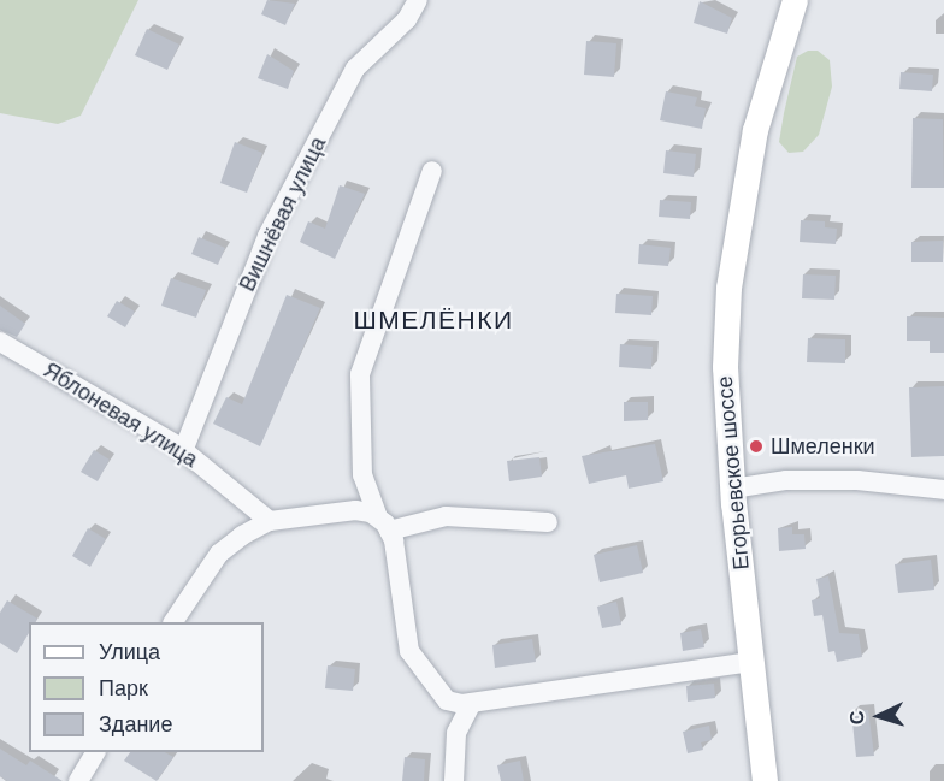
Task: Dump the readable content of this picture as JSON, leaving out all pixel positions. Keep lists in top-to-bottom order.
{
  "streets": {
    "main road": ["Егорьевское шоссе"],
    "street": ["Вишнёвая улица", "Яблоневая улица"]
  },
  "crossings": [
    ["Вишнёвая улица", "Яблоневая улица"]
  ],
  "districts": ["ШМЕЛЁНКИ"],
  "places": ["Шмеленки"],
  "legend": ["Улица", "Парк", "Здание"],
  "north": "left"
}
